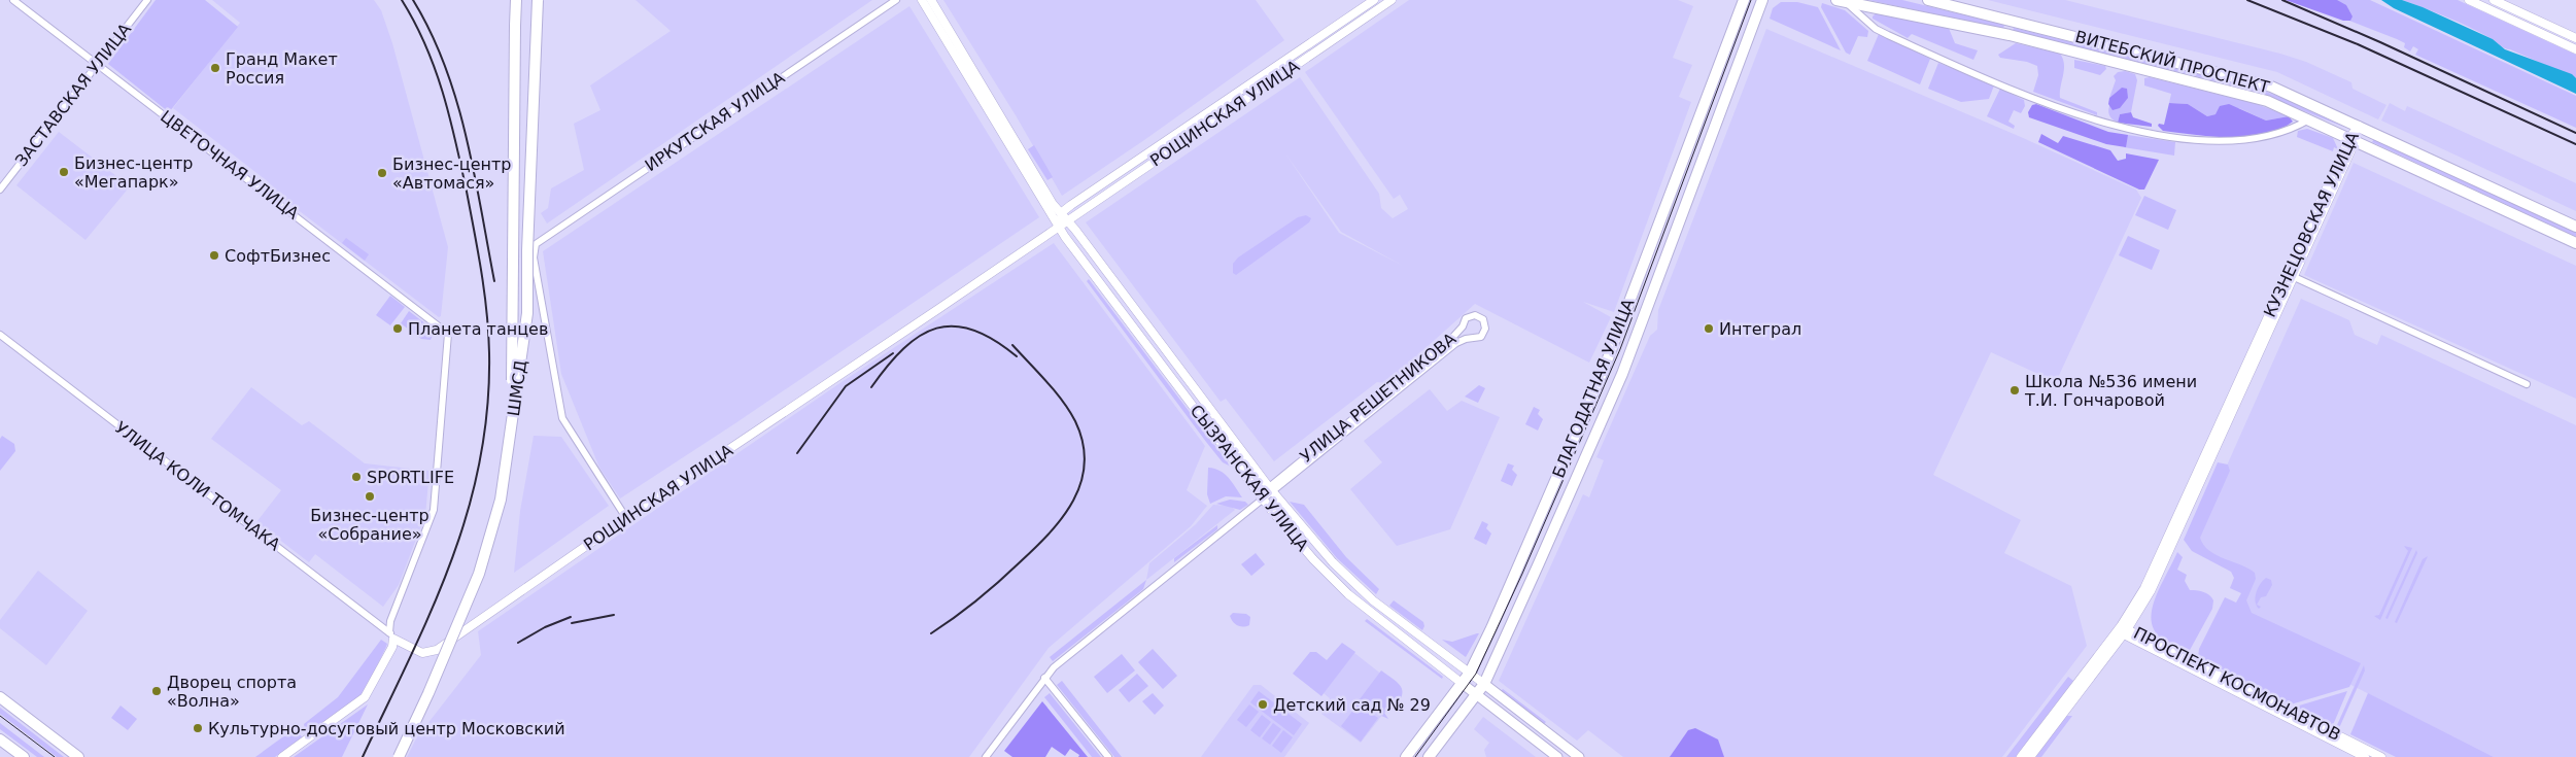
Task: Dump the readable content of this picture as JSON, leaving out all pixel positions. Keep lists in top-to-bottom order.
{
  "streets": {
    "main road": [
      "ВИТЕБСКИЙ ПРОСПЕКТ",
      "ШМСД",
      "БЛАГОДАТНАЯ УЛИЦА",
      "СЫЗРАНСКАЯ УЛИЦА"
    ],
    "street": [
      "ЗАСТАВСКАЯ УЛИЦА",
      "РОЩИНСКАЯ УЛИЦА",
      "ИРКУТСКАЯ УЛИЦА",
      "ЦВЕТОЧНАЯ УЛИЦА",
      "КУЗНЕЦОВСКАЯ УЛИЦА",
      "УЛИЦА РЕШЕТНИКОВА",
      "УЛИЦА КОЛИ ТОМЧАКА",
      "ПРОСПЕКТ КОСМОНАВТОВ"
    ]
  },
  "crossings": [
    ["ВИТЕБСКИЙ ПРОСПЕКТ", "КУЗНЕЦОВСКАЯ УЛИЦА"],
    ["ЗАСТАВСКАЯ УЛИЦА", "ЦВЕТОЧНАЯ УЛИЦА"],
    ["РОЩИНСКАЯ УЛИЦА", "ИРКУТСКАЯ УЛИЦА"],
    ["РОЩИНСКАЯ УЛИЦА", "ЦВЕТОЧНАЯ УЛИЦА"],
    ["РОЩИНСКАЯ УЛИЦА", "СЫЗРАНСКАЯ УЛИЦА"],
    ["РОЩИНСКАЯ УЛИЦА", "УЛИЦА КОЛИ ТОМЧАКА"],
    ["ЦВЕТОЧНАЯ УЛИЦА", "УЛИЦА КОЛИ ТОМЧАКА"],
    ["КУЗНЕЦОВСКАЯ УЛИЦА", "ПРОСПЕКТ КОСМОНАВТОВ"],
    ["БЛАГОДАТНАЯ УЛИЦА", "СЫЗРАНСКАЯ УЛИЦА"],
    ["УЛИЦА РЕШЕТНИКОВА", "СЫЗРАНСКАЯ УЛИЦА"]
  ],
  "places": [
    "Гранд Макет Россия",
    "Бизнес-центр «Мегапарк»",
    "Бизнес-центр «Автомася»",
    "СофтБизнес",
    "Планета танцев",
    "Интеграл",
    "Школа №536 имени Т.И. Гончаровой",
    "SPORTLIFE",
    "Бизнес-центр «Собрание»",
    "Дворец спорта «Волна»",
    "Детский сад № 29",
    "Культурно-досуговый центр Московский"
  ]
}
